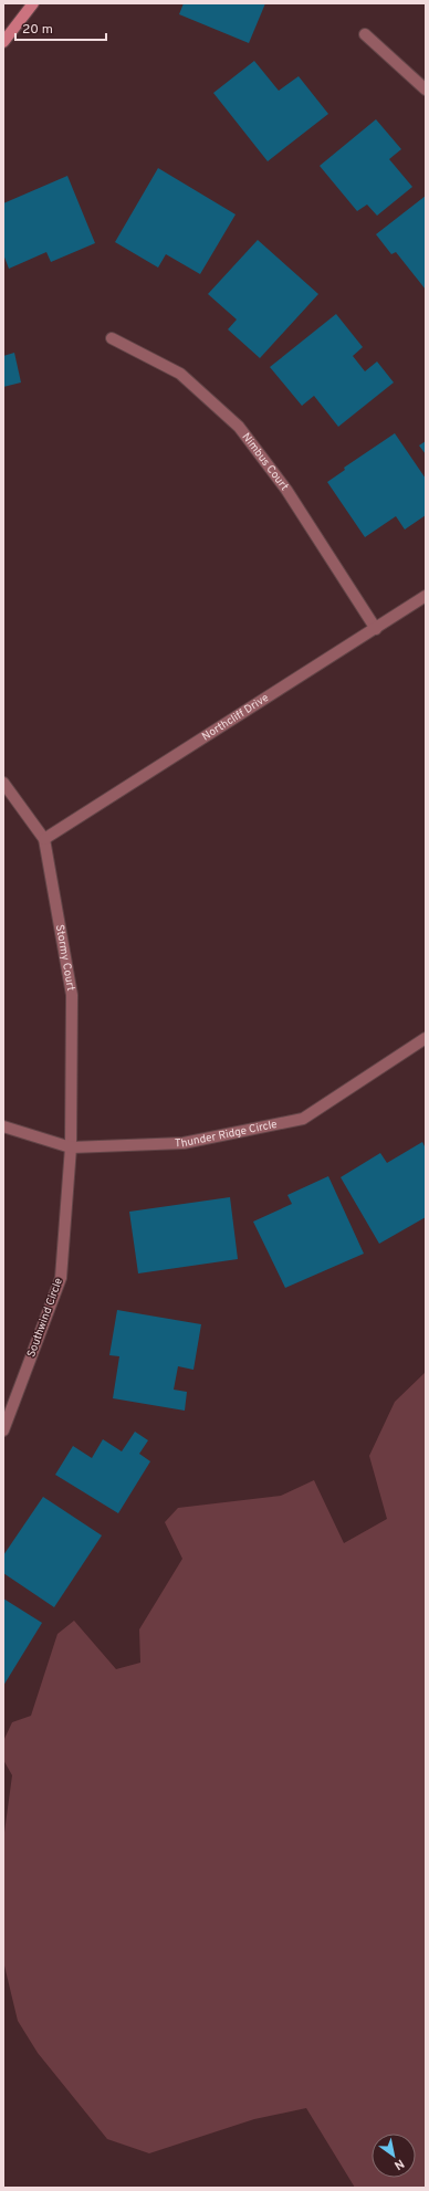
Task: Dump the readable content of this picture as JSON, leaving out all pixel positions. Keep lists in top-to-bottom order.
{
  "streets": {
    "street": [
      "Nimbus Court",
      "Northcliff Drive",
      "Stormy Court",
      "Thunder Ridge Circle",
      "Southwind Circle"
    ]
  },
  "crossings": [
    ["Nimbus Court", "Northcliff Drive"],
    ["Northcliff Drive", "Stormy Court"],
    ["Stormy Court", "Thunder Ridge Circle"],
    ["Stormy Court", "Southwind Circle"],
    ["Thunder Ridge Circle", "Southwind Circle"]
  ],
  "scale_bar": "20 m",
  "north": "bottom right"
}
